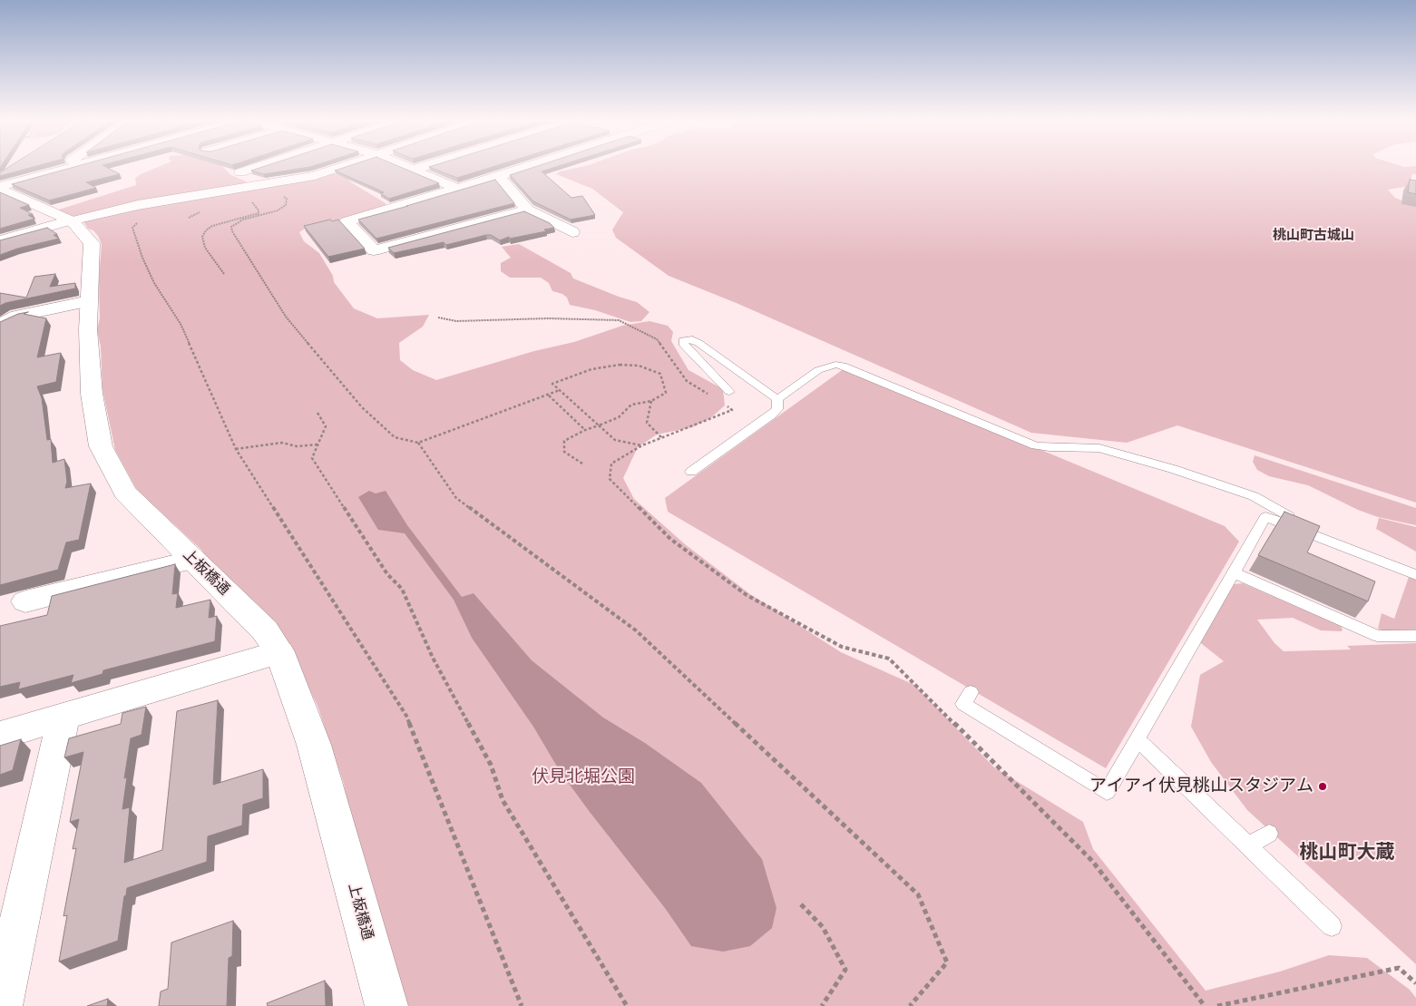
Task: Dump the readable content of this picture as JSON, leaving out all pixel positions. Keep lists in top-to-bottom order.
{
  "streets": {
    "street": ["上板橋通"]
  },
  "districts": ["桃山町古城山", "桃山町大蔵"],
  "parks": ["伏見北堀公園"],
  "places": ["アイアイ伏見桃山スタジアム"]
}
